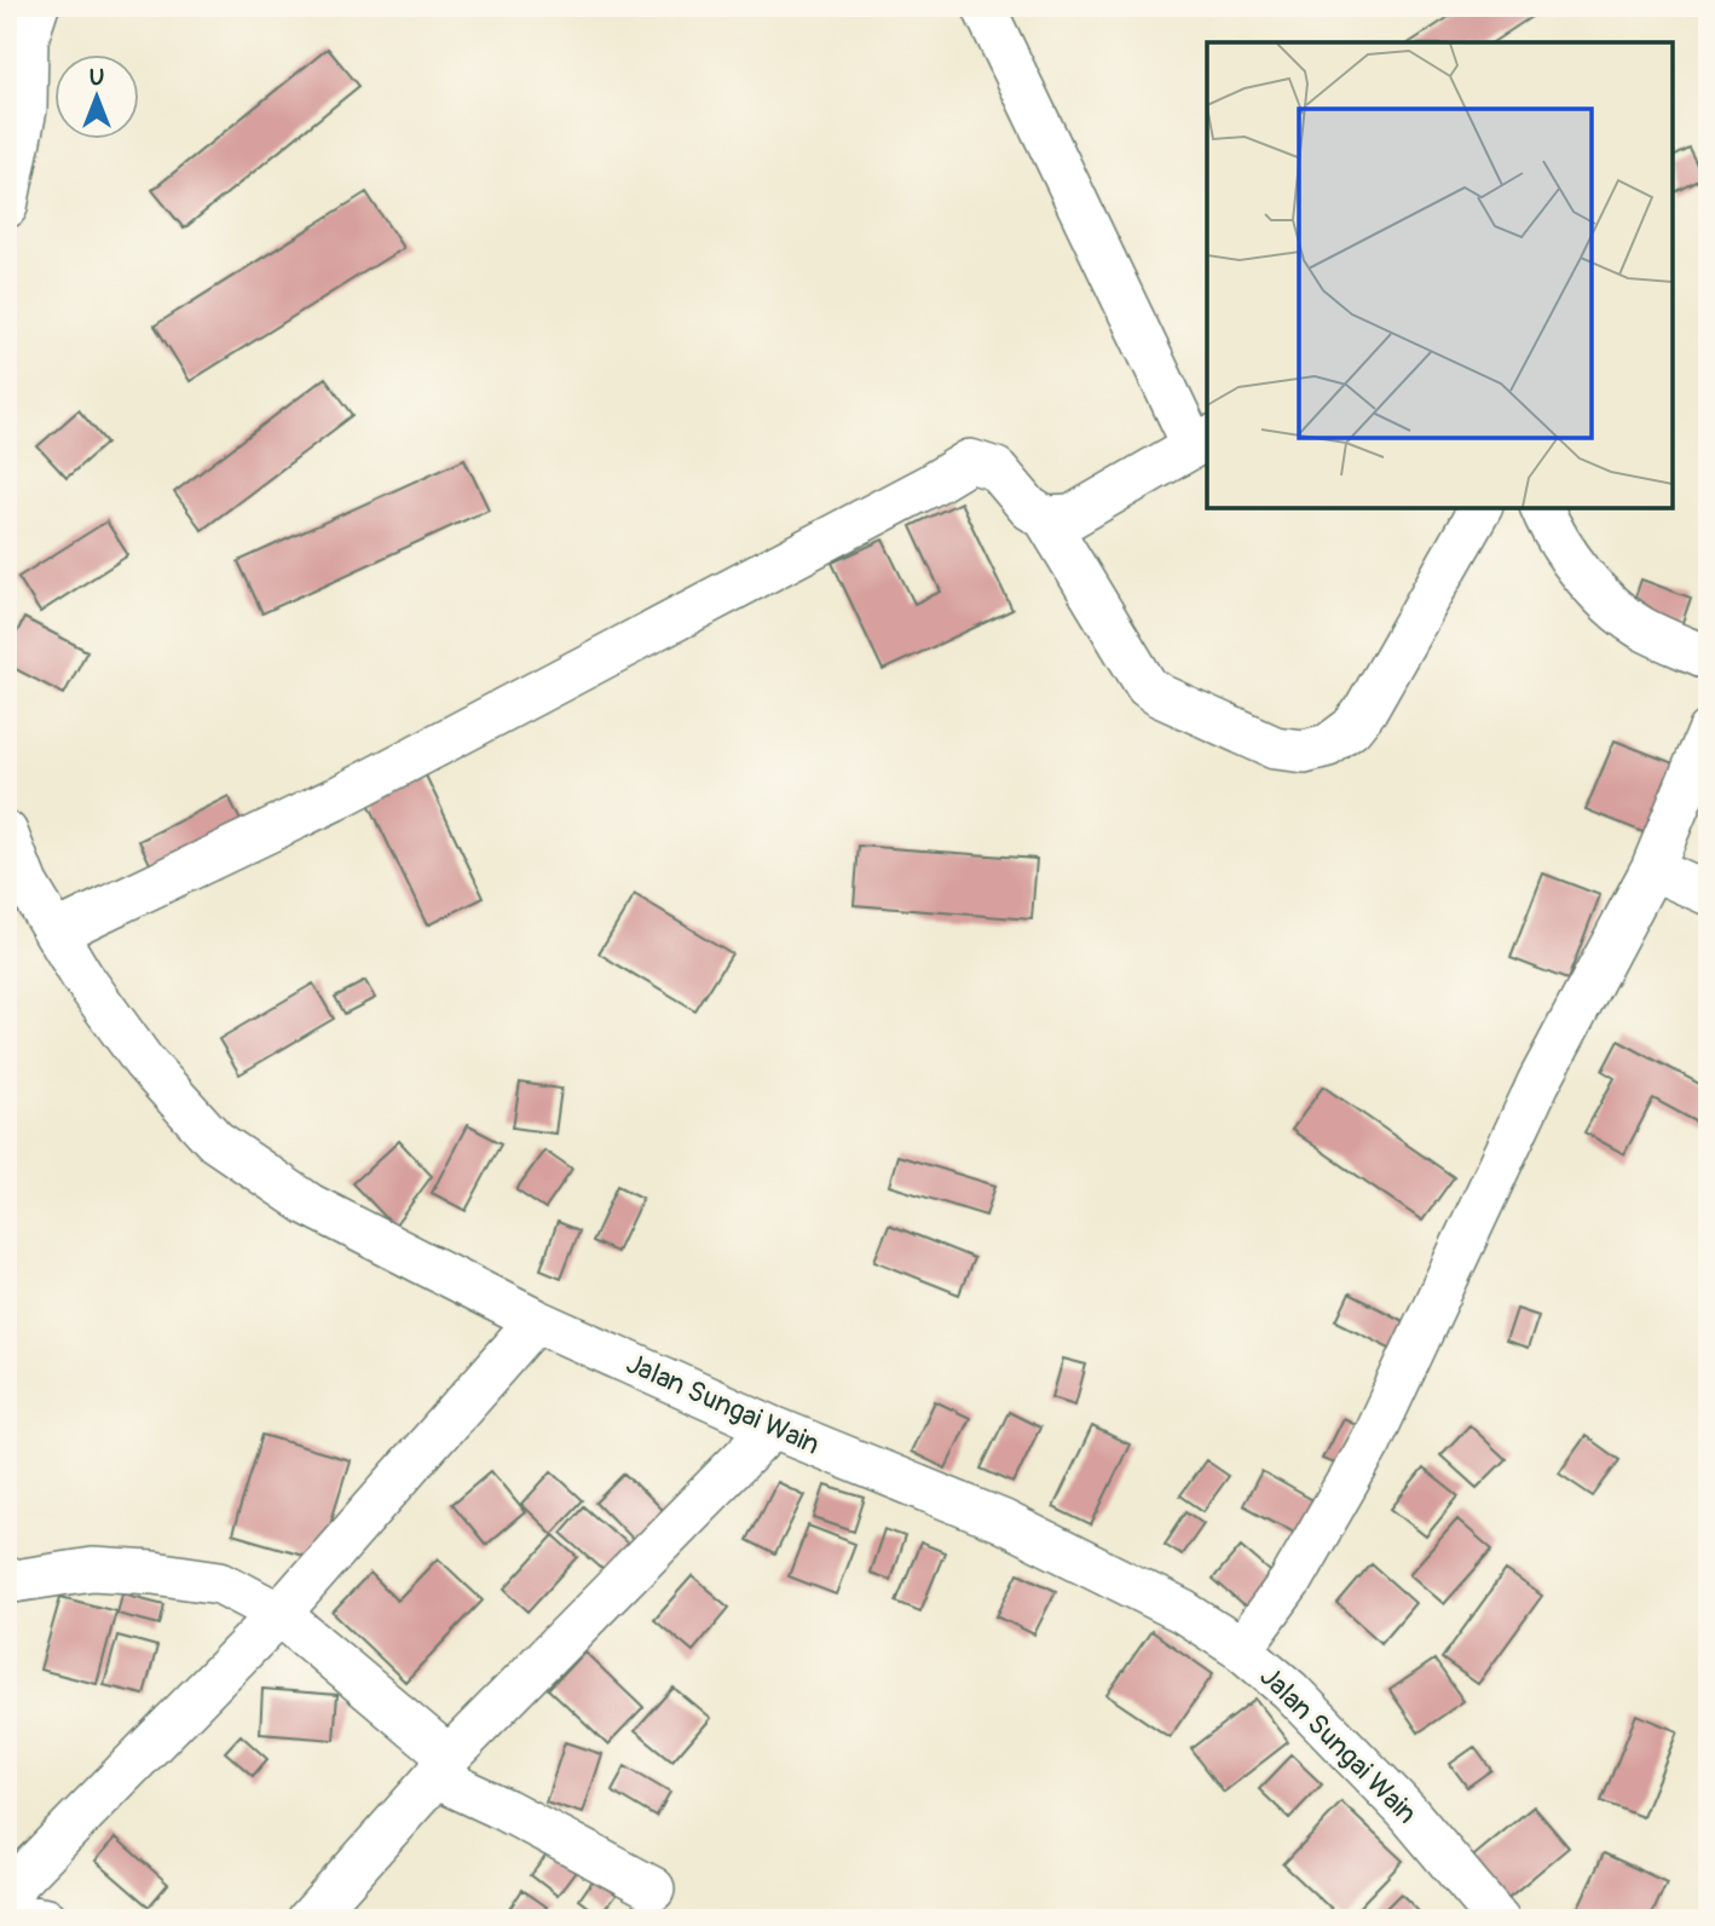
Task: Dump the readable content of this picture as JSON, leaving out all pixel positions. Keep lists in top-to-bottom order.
{
  "streets": {
    "street": ["Jalan Sungai Wain"]
  },
  "north": "top"
}
